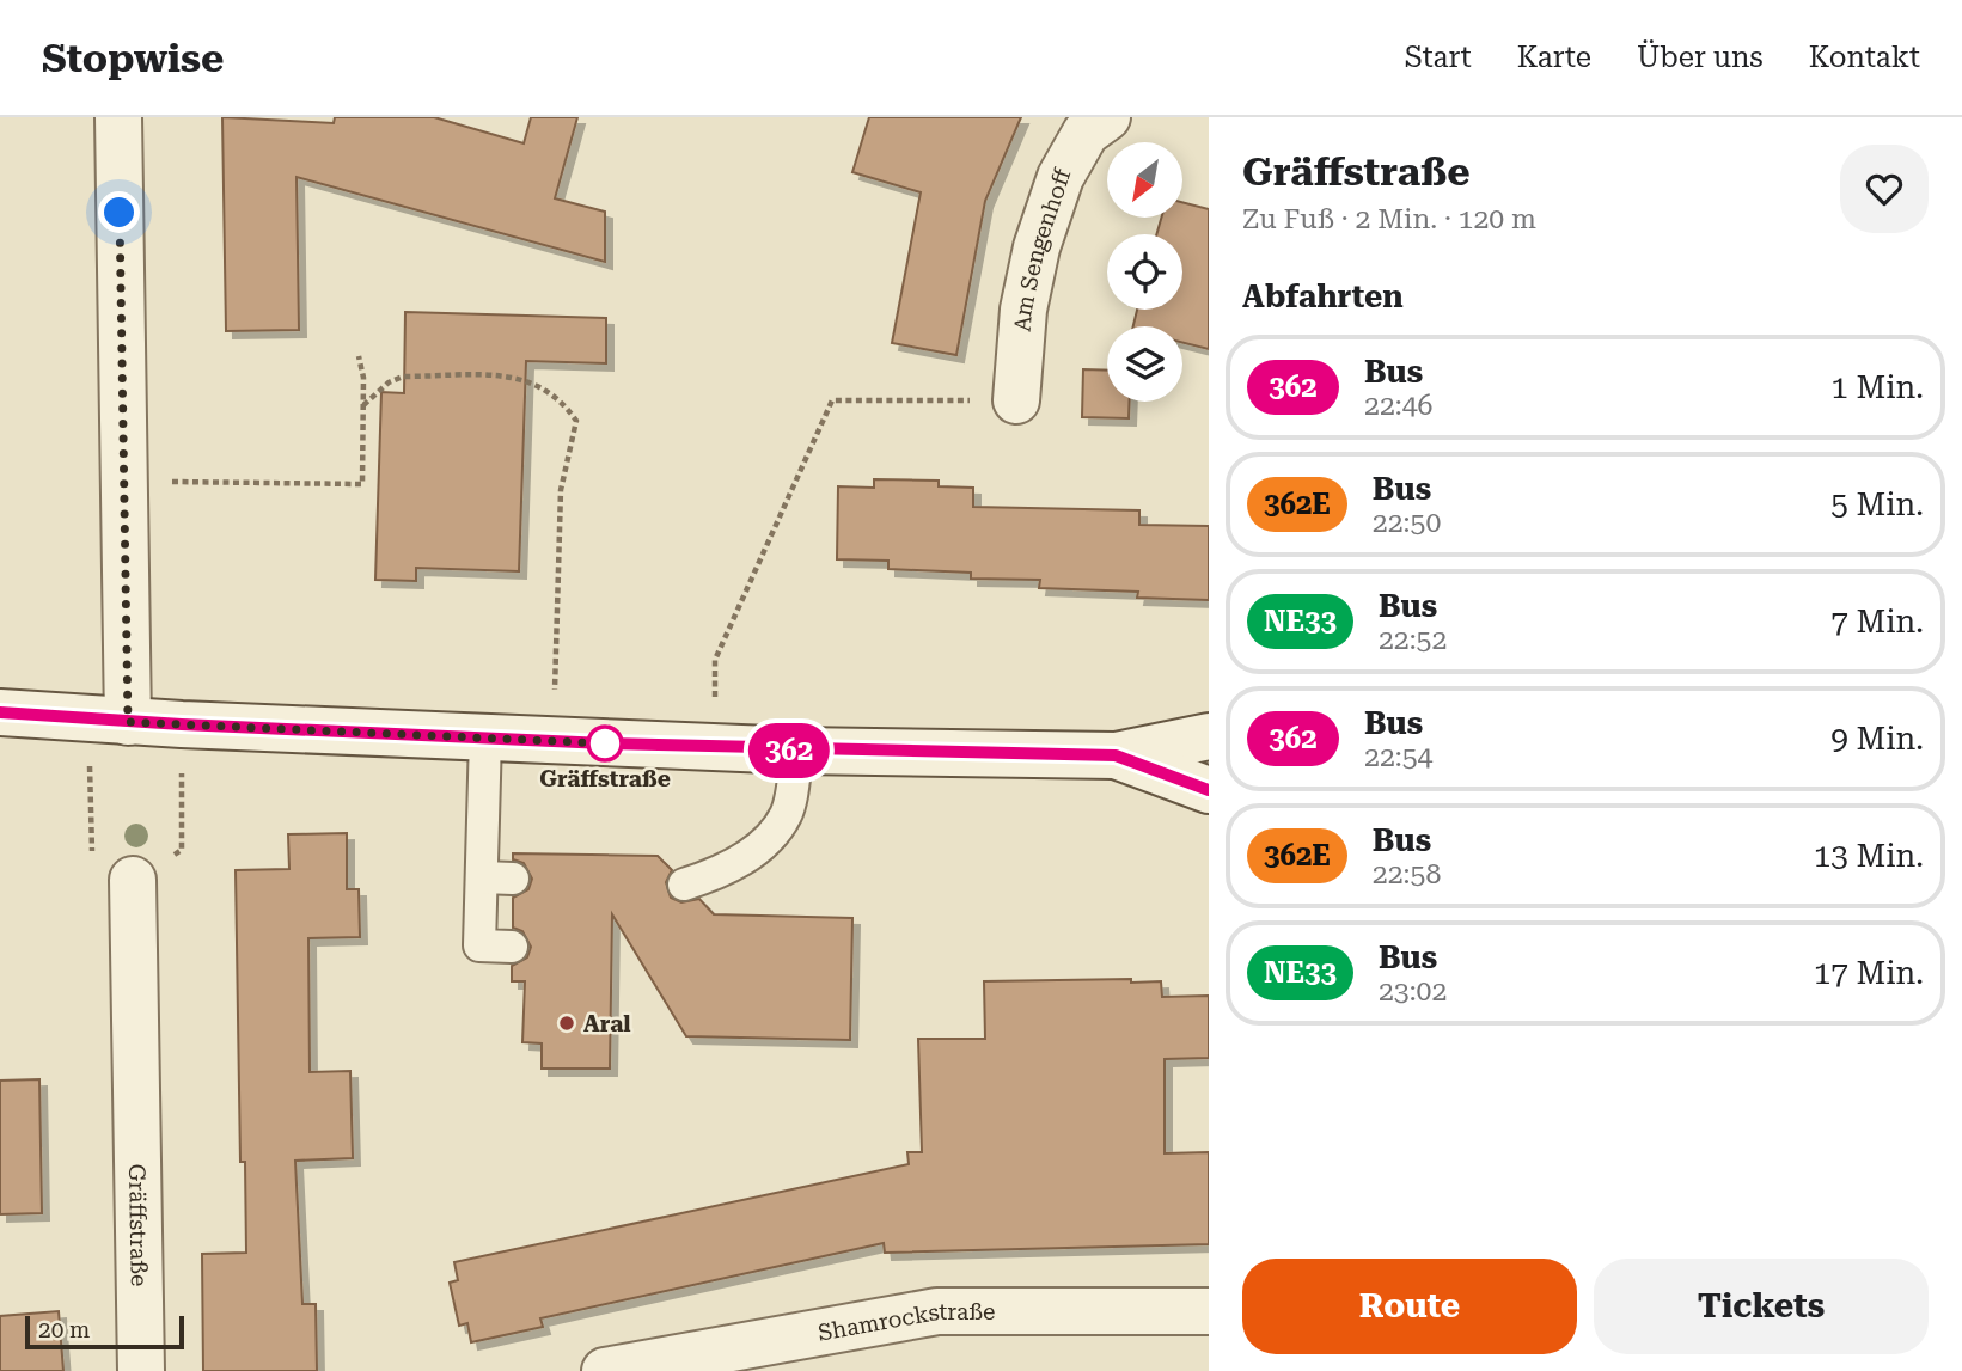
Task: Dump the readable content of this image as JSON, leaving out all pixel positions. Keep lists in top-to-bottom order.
{
  "streets": {
    "street": ["Am Sengenhoff", "Gräffstraße", "Shamrockstraße"]
  },
  "places": ["Gräffstraße", "Aral"],
  "lines": ["bus line 362"],
  "scale_bar": "20 m",
  "north": "bottom left",
  "page": {
    "header": "Stopwise",
    "nav": [
      "Start",
      "Karte",
      "Über uns",
      "Kontakt"
    ],
    "on_map": "362",
    "heading": [
      ["Gräffstraße", "Zu Fuß · 2 Min. · 120 m"],
      "Abfahrten"
    ],
    "list": [
      {
        "mark": "362",
        "name": "Bus",
        "note": "22:46",
        "value": "1 Min."
      },
      {
        "mark": "362E",
        "name": "Bus",
        "note": "22:50",
        "value": "5 Min."
      },
      {
        "mark": "NE33",
        "name": "Bus",
        "note": "22:52",
        "value": "7 Min."
      },
      {
        "mark": "362",
        "name": "Bus",
        "note": "22:54",
        "value": "9 Min."
      },
      {
        "mark": "362E",
        "name": "Bus",
        "note": "22:58",
        "value": "13 Min."
      },
      {
        "mark": "NE33",
        "name": "Bus",
        "note": "23:02",
        "value": "17 Min."
      }
    ],
    "buttons": ["Route", "Tickets"],
    "scale": "20 m"
  }
}
